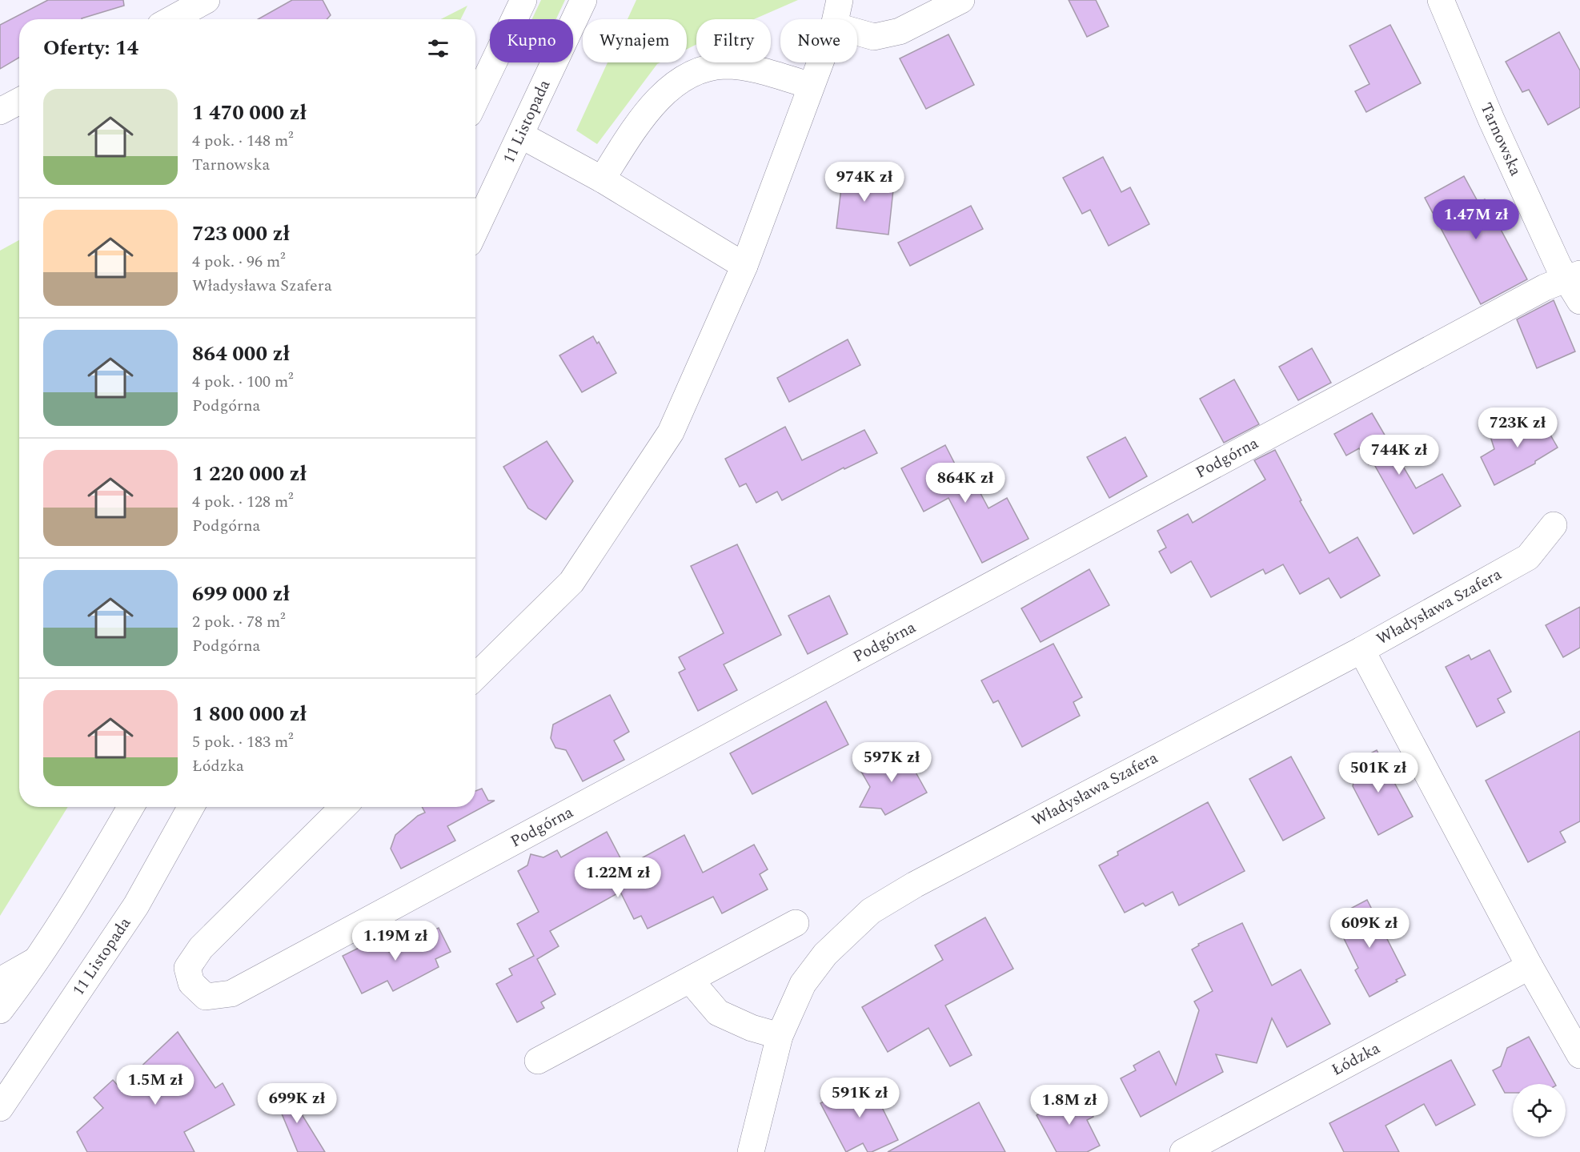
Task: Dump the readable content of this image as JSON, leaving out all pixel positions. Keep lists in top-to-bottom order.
{
  "streets": {
    "street": [
      "11 Listopada",
      "Tarnowska",
      "Podgórna",
      "Władysława Szafera",
      "Łódzka"
    ]
  },
  "crossings": [
    ["Tarnowska", "Podgórna"]
  ],
  "page": {
    "chip": [
      "Kupno",
      "Wynajem",
      "Filtry",
      "Nowe"
    ],
    "heading": "Oferty: 14",
    "list": [
      {
        "name": "1 470 000 zł",
        "note": "4 pok. · 148 m² · Tarnowska"
      },
      {
        "name": "723 000 zł",
        "note": "4 pok. · 96 m² · Władysława Szafera"
      },
      {
        "name": "864 000 zł",
        "note": "4 pok. · 100 m² · Podgórna"
      },
      {
        "name": "1 220 000 zł",
        "note": "4 pok. · 128 m² · Podgórna"
      },
      {
        "name": "699 000 zł",
        "note": "2 pok. · 78 m² · Podgórna"
      },
      {
        "name": "1 800 000 zł",
        "note": "5 pok. · 183 m² · Łódzka"
      }
    ],
    "price": [
      "974K zł",
      "1.47M zł",
      "723K zł",
      "744K zł",
      "864K zł",
      "597K zł",
      "501K zł",
      "1.22M zł",
      "609K zł",
      "1.19M zł",
      "1.5M zł",
      "591K zł",
      "699K zł",
      "1.8M zł"
    ]
  }
}
